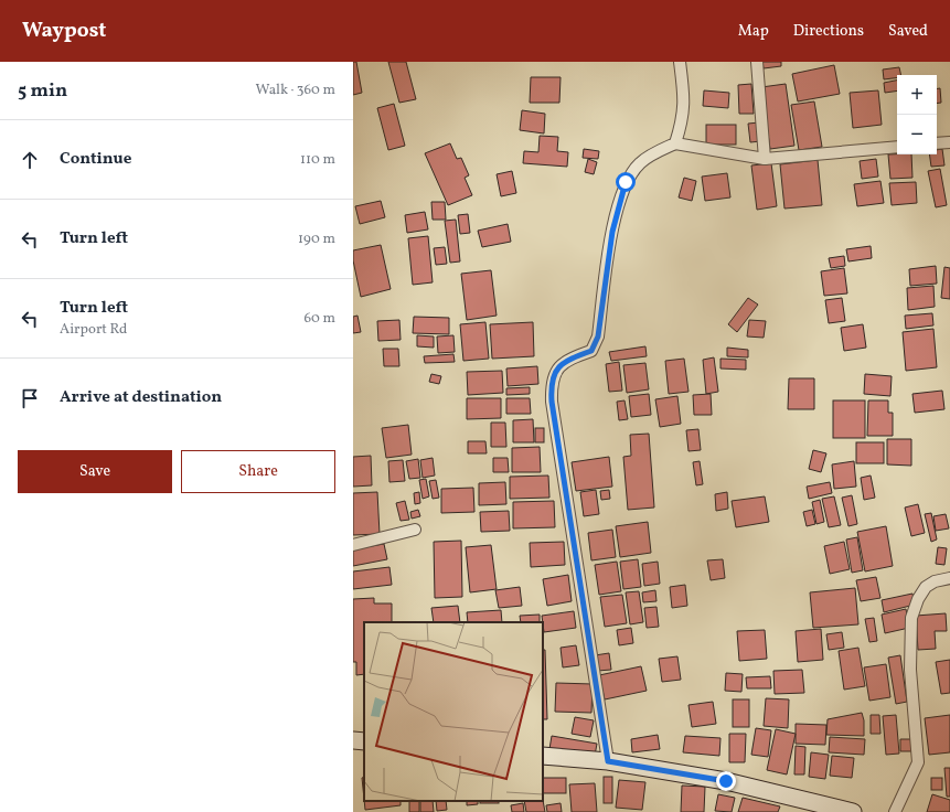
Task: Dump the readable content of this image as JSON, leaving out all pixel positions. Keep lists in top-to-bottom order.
{
  "page": {
    "header": "Waypost",
    "nav": ["Map", "Directions", "Saved"],
    "heading": ["5 min", "Walk · 360 m"],
    "map_buttons": ["+", "−"],
    "list": [
      ["Continue", "110 m"],
      ["Turn left", "190 m"],
      ["Turn left", "Airport Rd", "60 m"],
      "Arrive at destination"
    ],
    "buttons": ["Save", "Share"]
  }
}
